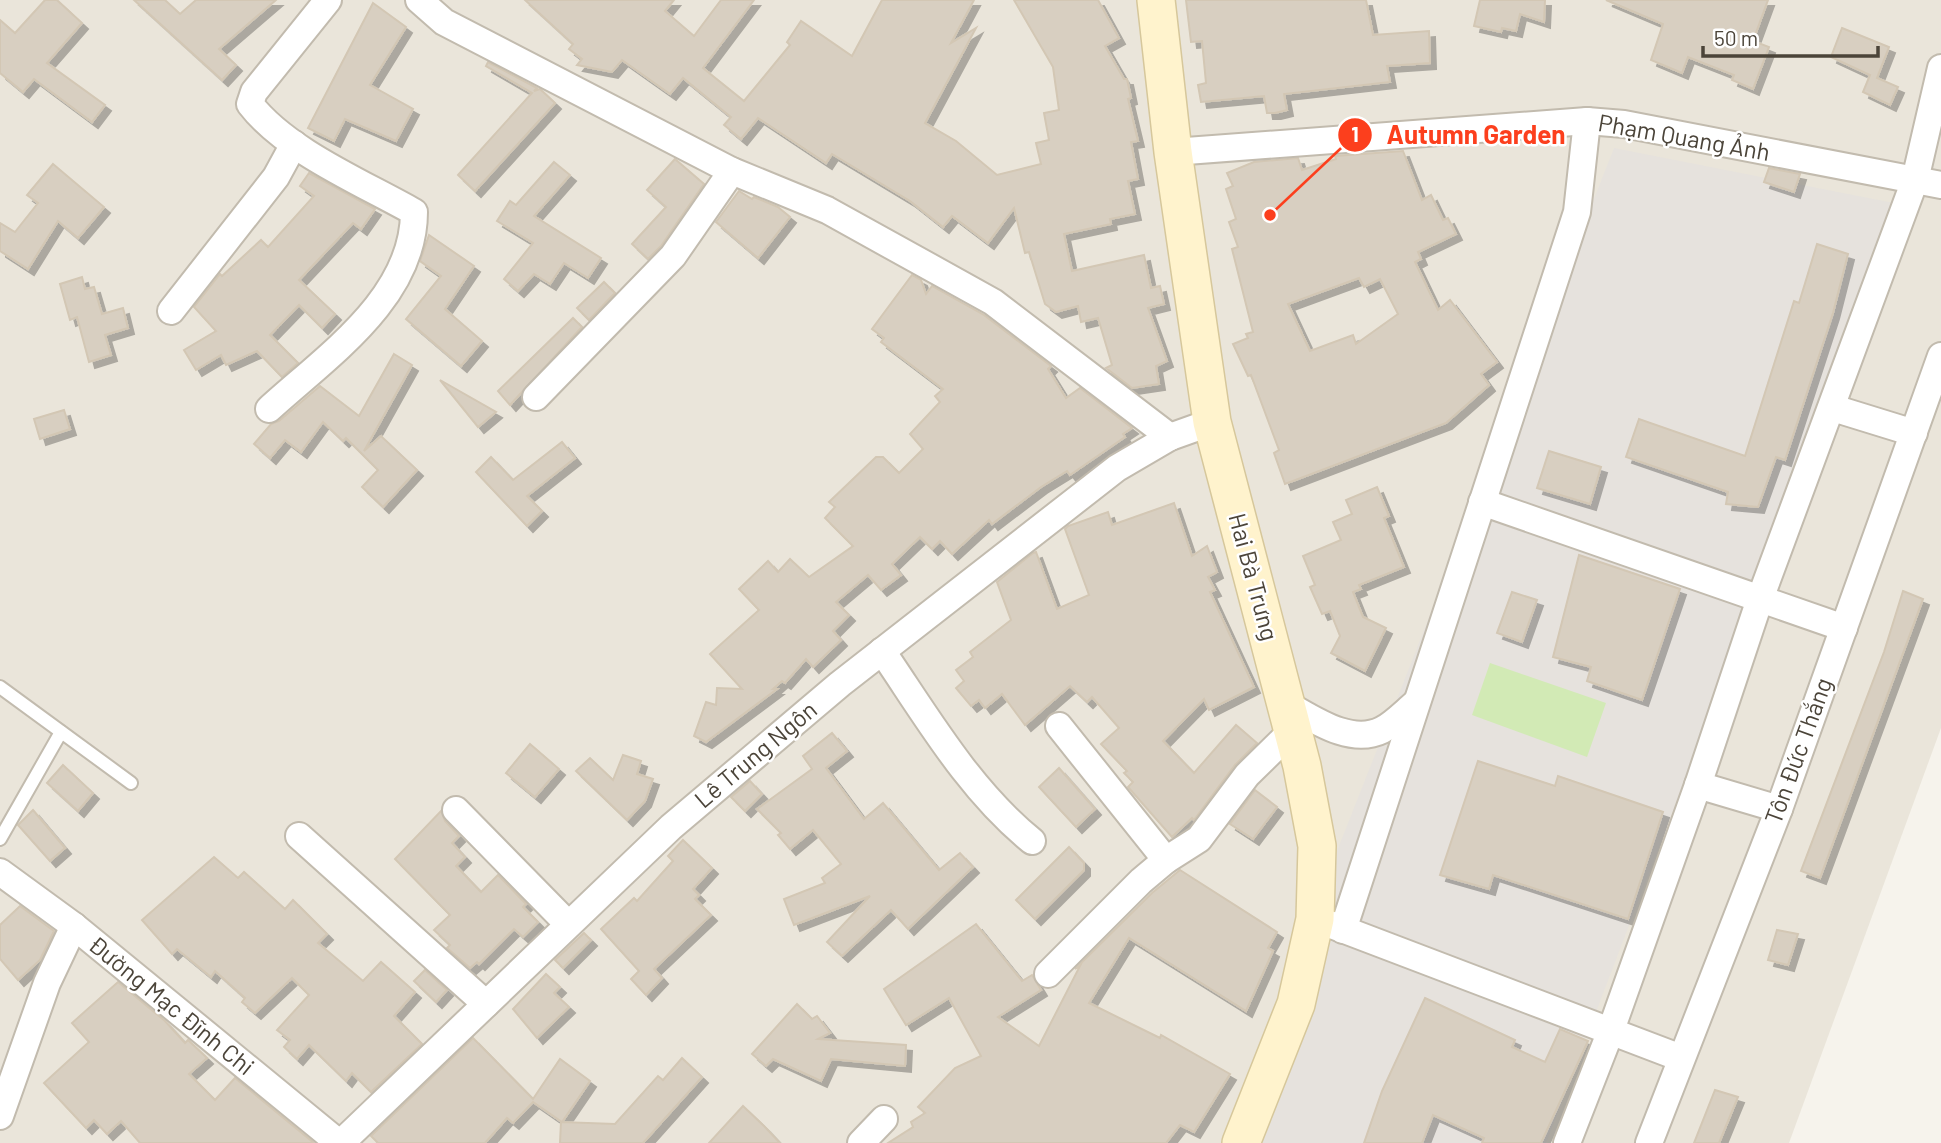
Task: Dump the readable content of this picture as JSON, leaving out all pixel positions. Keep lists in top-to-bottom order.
{
  "streets": {
    "main road": ["Hai Bà Trưng"],
    "street": [
      "Phạm Quang Ảnh",
      "Tôn Đức Thắng",
      "Lê Trung Ngôn",
      "Đường Mạc Đĩnh Chi"
    ]
  },
  "crossings": [
    ["Phạm Quang Ảnh", "Hai Bà Trưng"],
    ["Hai Bà Trưng", "Lê Trung Ngôn"],
    ["Lê Trung Ngôn", "Đường Mạc Đĩnh Chi"]
  ],
  "places": ["Autumn Garden"],
  "scale_bar": "50 m"
}
